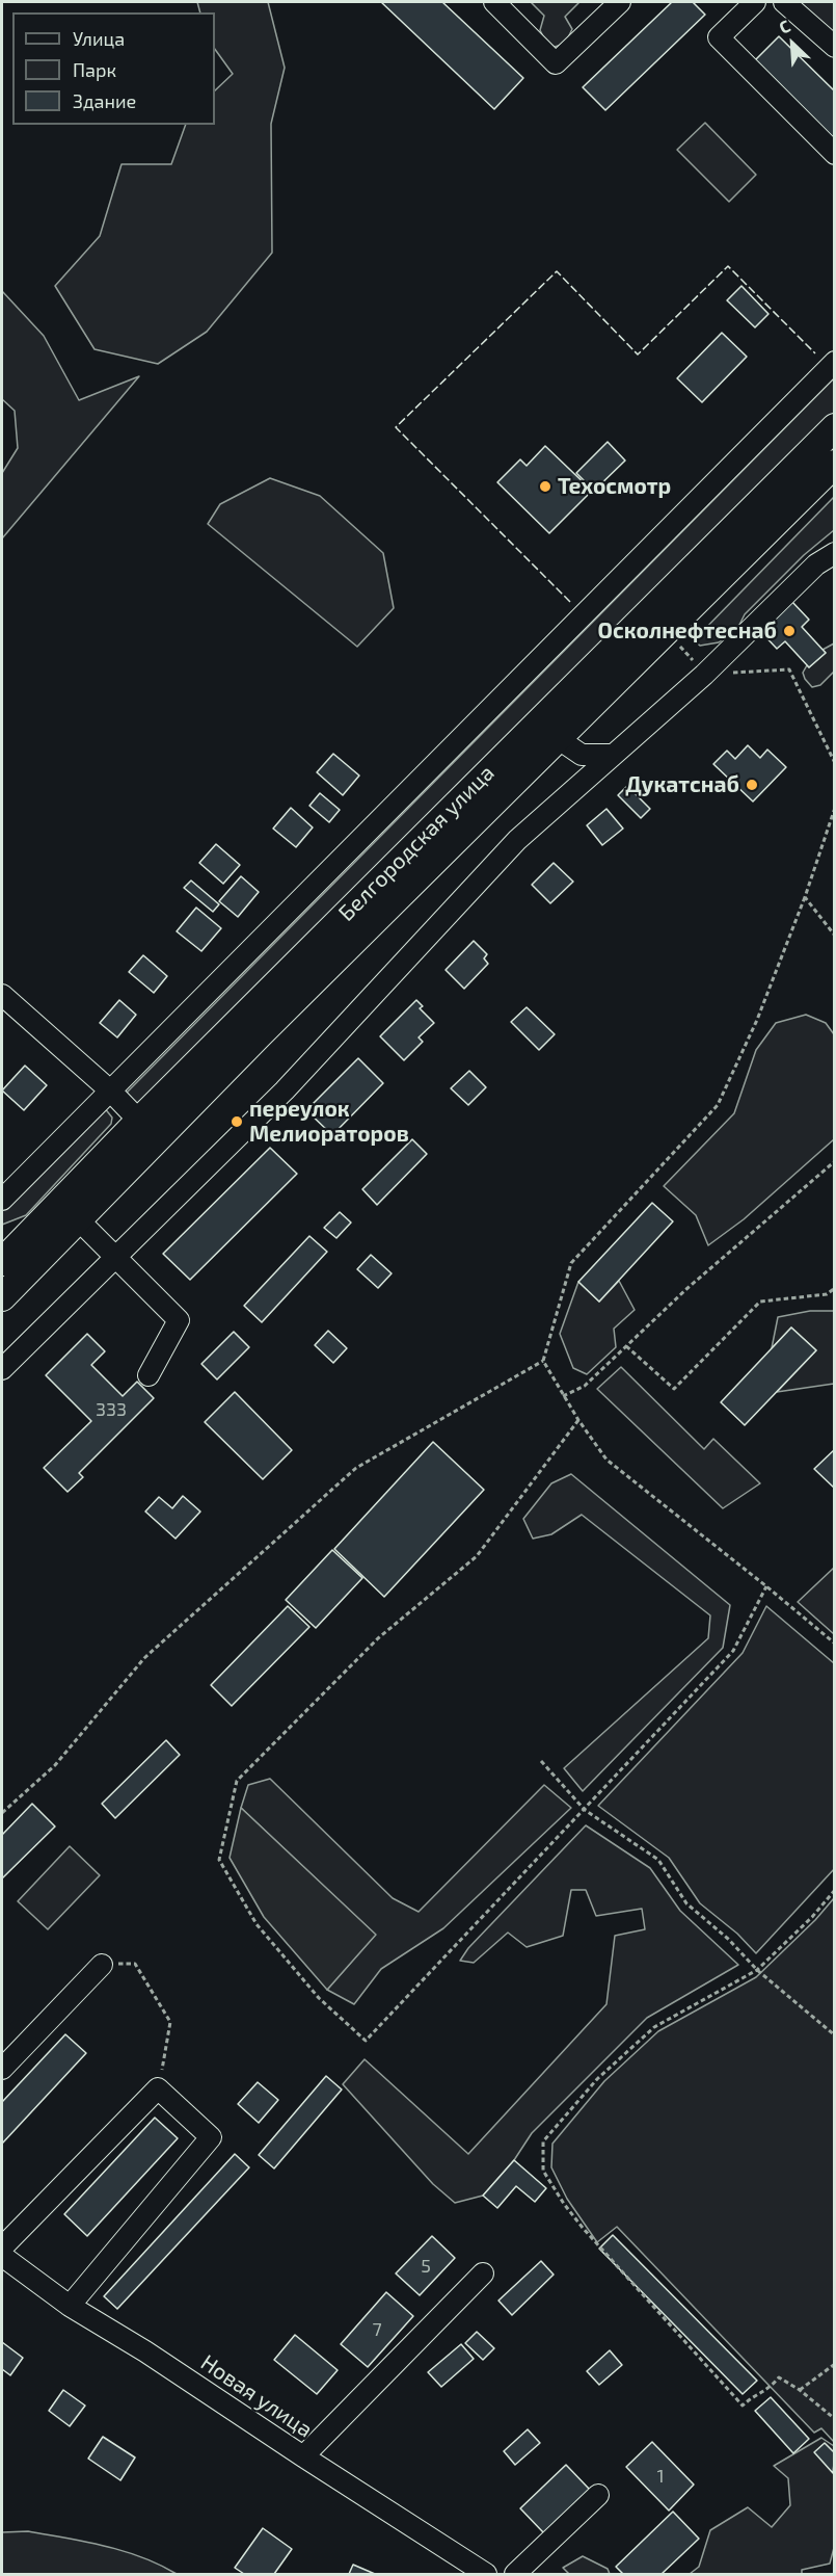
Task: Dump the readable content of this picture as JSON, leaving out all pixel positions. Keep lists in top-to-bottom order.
{
  "streets": {
    "main road": ["Белгородская улица"],
    "street": ["Новая улица"]
  },
  "places": [
    "Техосмотр",
    "Осколнефтеснаб",
    "Дукатснаб",
    "переулок Мелиораторов"
  ],
  "house_numbers": [
    "333",
    "5",
    "7",
    "1"
  ],
  "legend": ["Улица", "Парк", "Здание"],
  "north": "top left"
}
